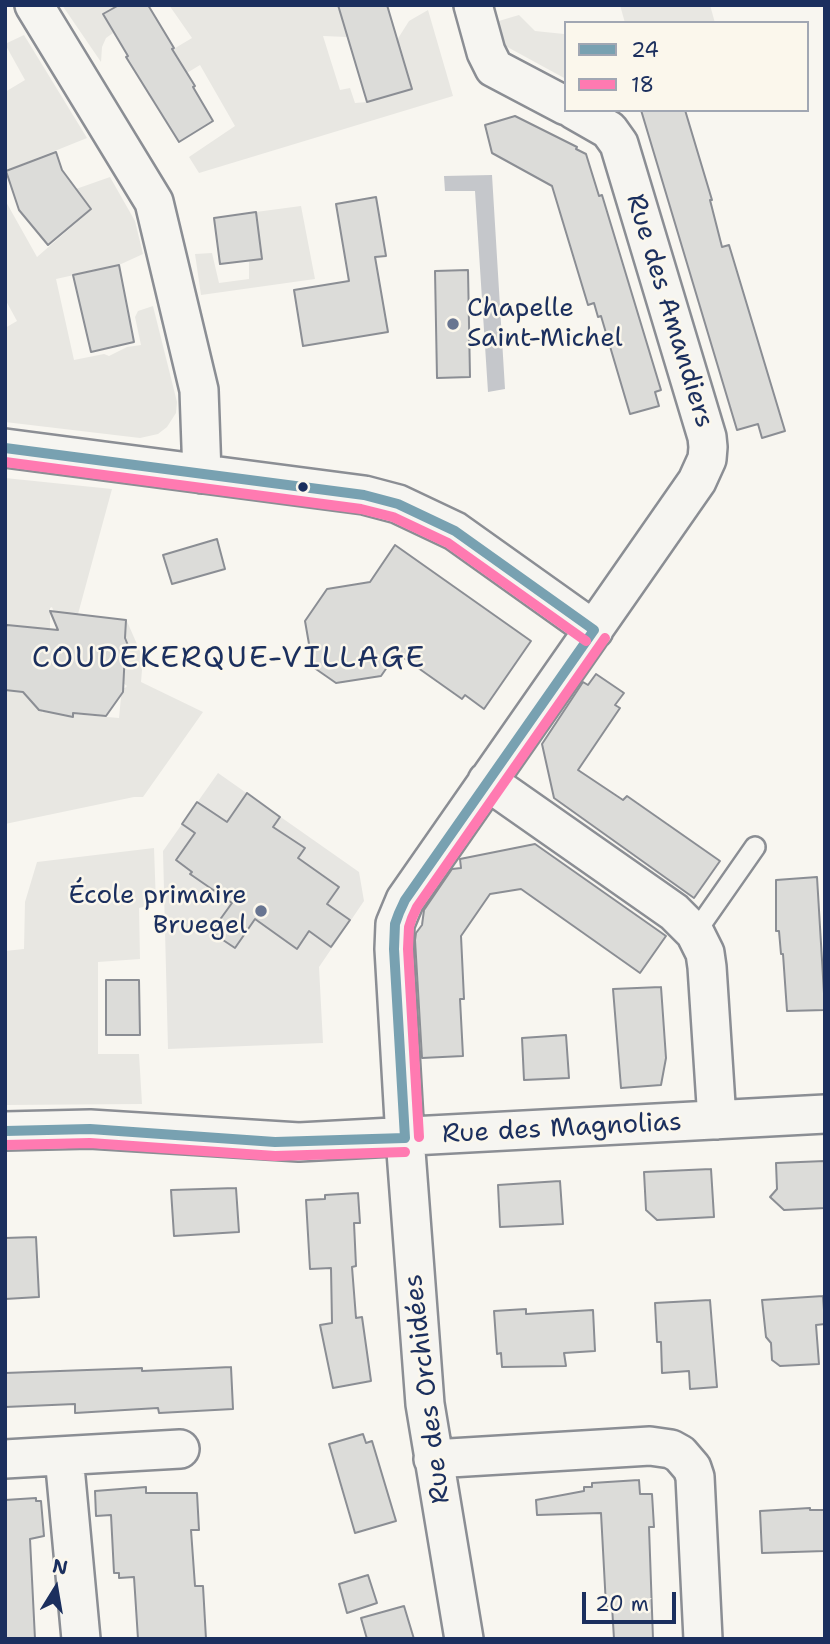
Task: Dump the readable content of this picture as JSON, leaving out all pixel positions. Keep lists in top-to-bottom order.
{
  "streets": {
    "street": ["Rue des Amandiers", "Rue des Magnolias", "Rue des Orchidées"]
  },
  "crossings": [
    ["Rue des Amandiers", "Rue des Orchidées"],
    ["Rue des Magnolias", "Rue des Orchidées"]
  ],
  "districts": ["COUDEKERQUE-VILLAGE"],
  "places": ["Chapelle Saint-Michel", "École primaire Bruegel"],
  "lines": ["transit line 24", "transit line 18"],
  "legend": ["24", "18"],
  "scale_bar": "20 m",
  "north": "top"
}
